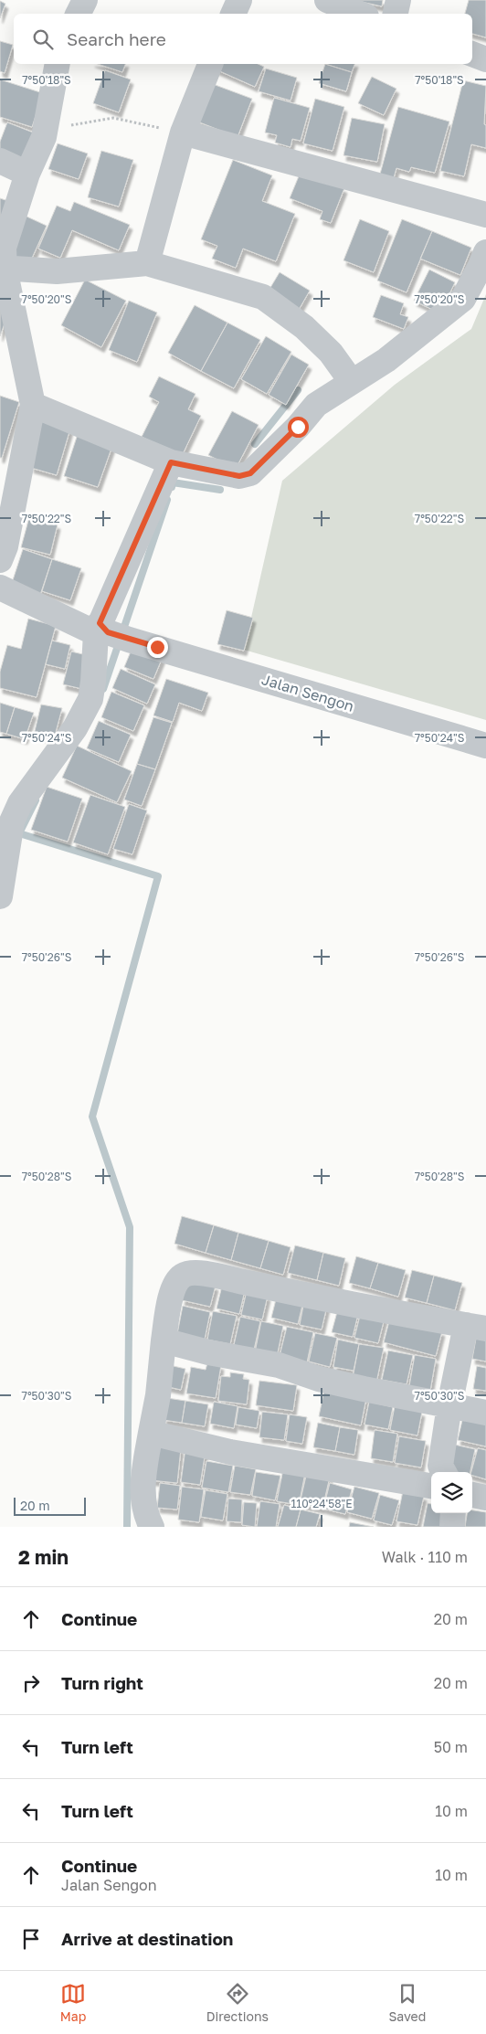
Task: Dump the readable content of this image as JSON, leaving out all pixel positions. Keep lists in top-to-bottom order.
{
  "streets": {
    "street": ["Jalan Sengon"]
  },
  "scale_bar": "20 m",
  "page": {
    "search": "Search here",
    "scale": "20 m",
    "heading": ["2 min", "Walk · 110 m"],
    "list": [
      ["Continue", "20 m"],
      ["Turn right", "20 m"],
      ["Turn left", "50 m"],
      ["Turn left", "10 m"],
      ["Continue", "Jalan Sengon", "10 m"],
      "Arrive at destination"
    ],
    "nav": ["Map", "Directions", "Saved"]
  },
  "coordinates": [
    "7°50'18\"S",
    "7°50'20\"S",
    "7°50'22\"S",
    "7°50'24\"S",
    "7°50'26\"S",
    "7°50'28\"S",
    "7°50'30\"S",
    "110°24'58\"E"
  ]
}
